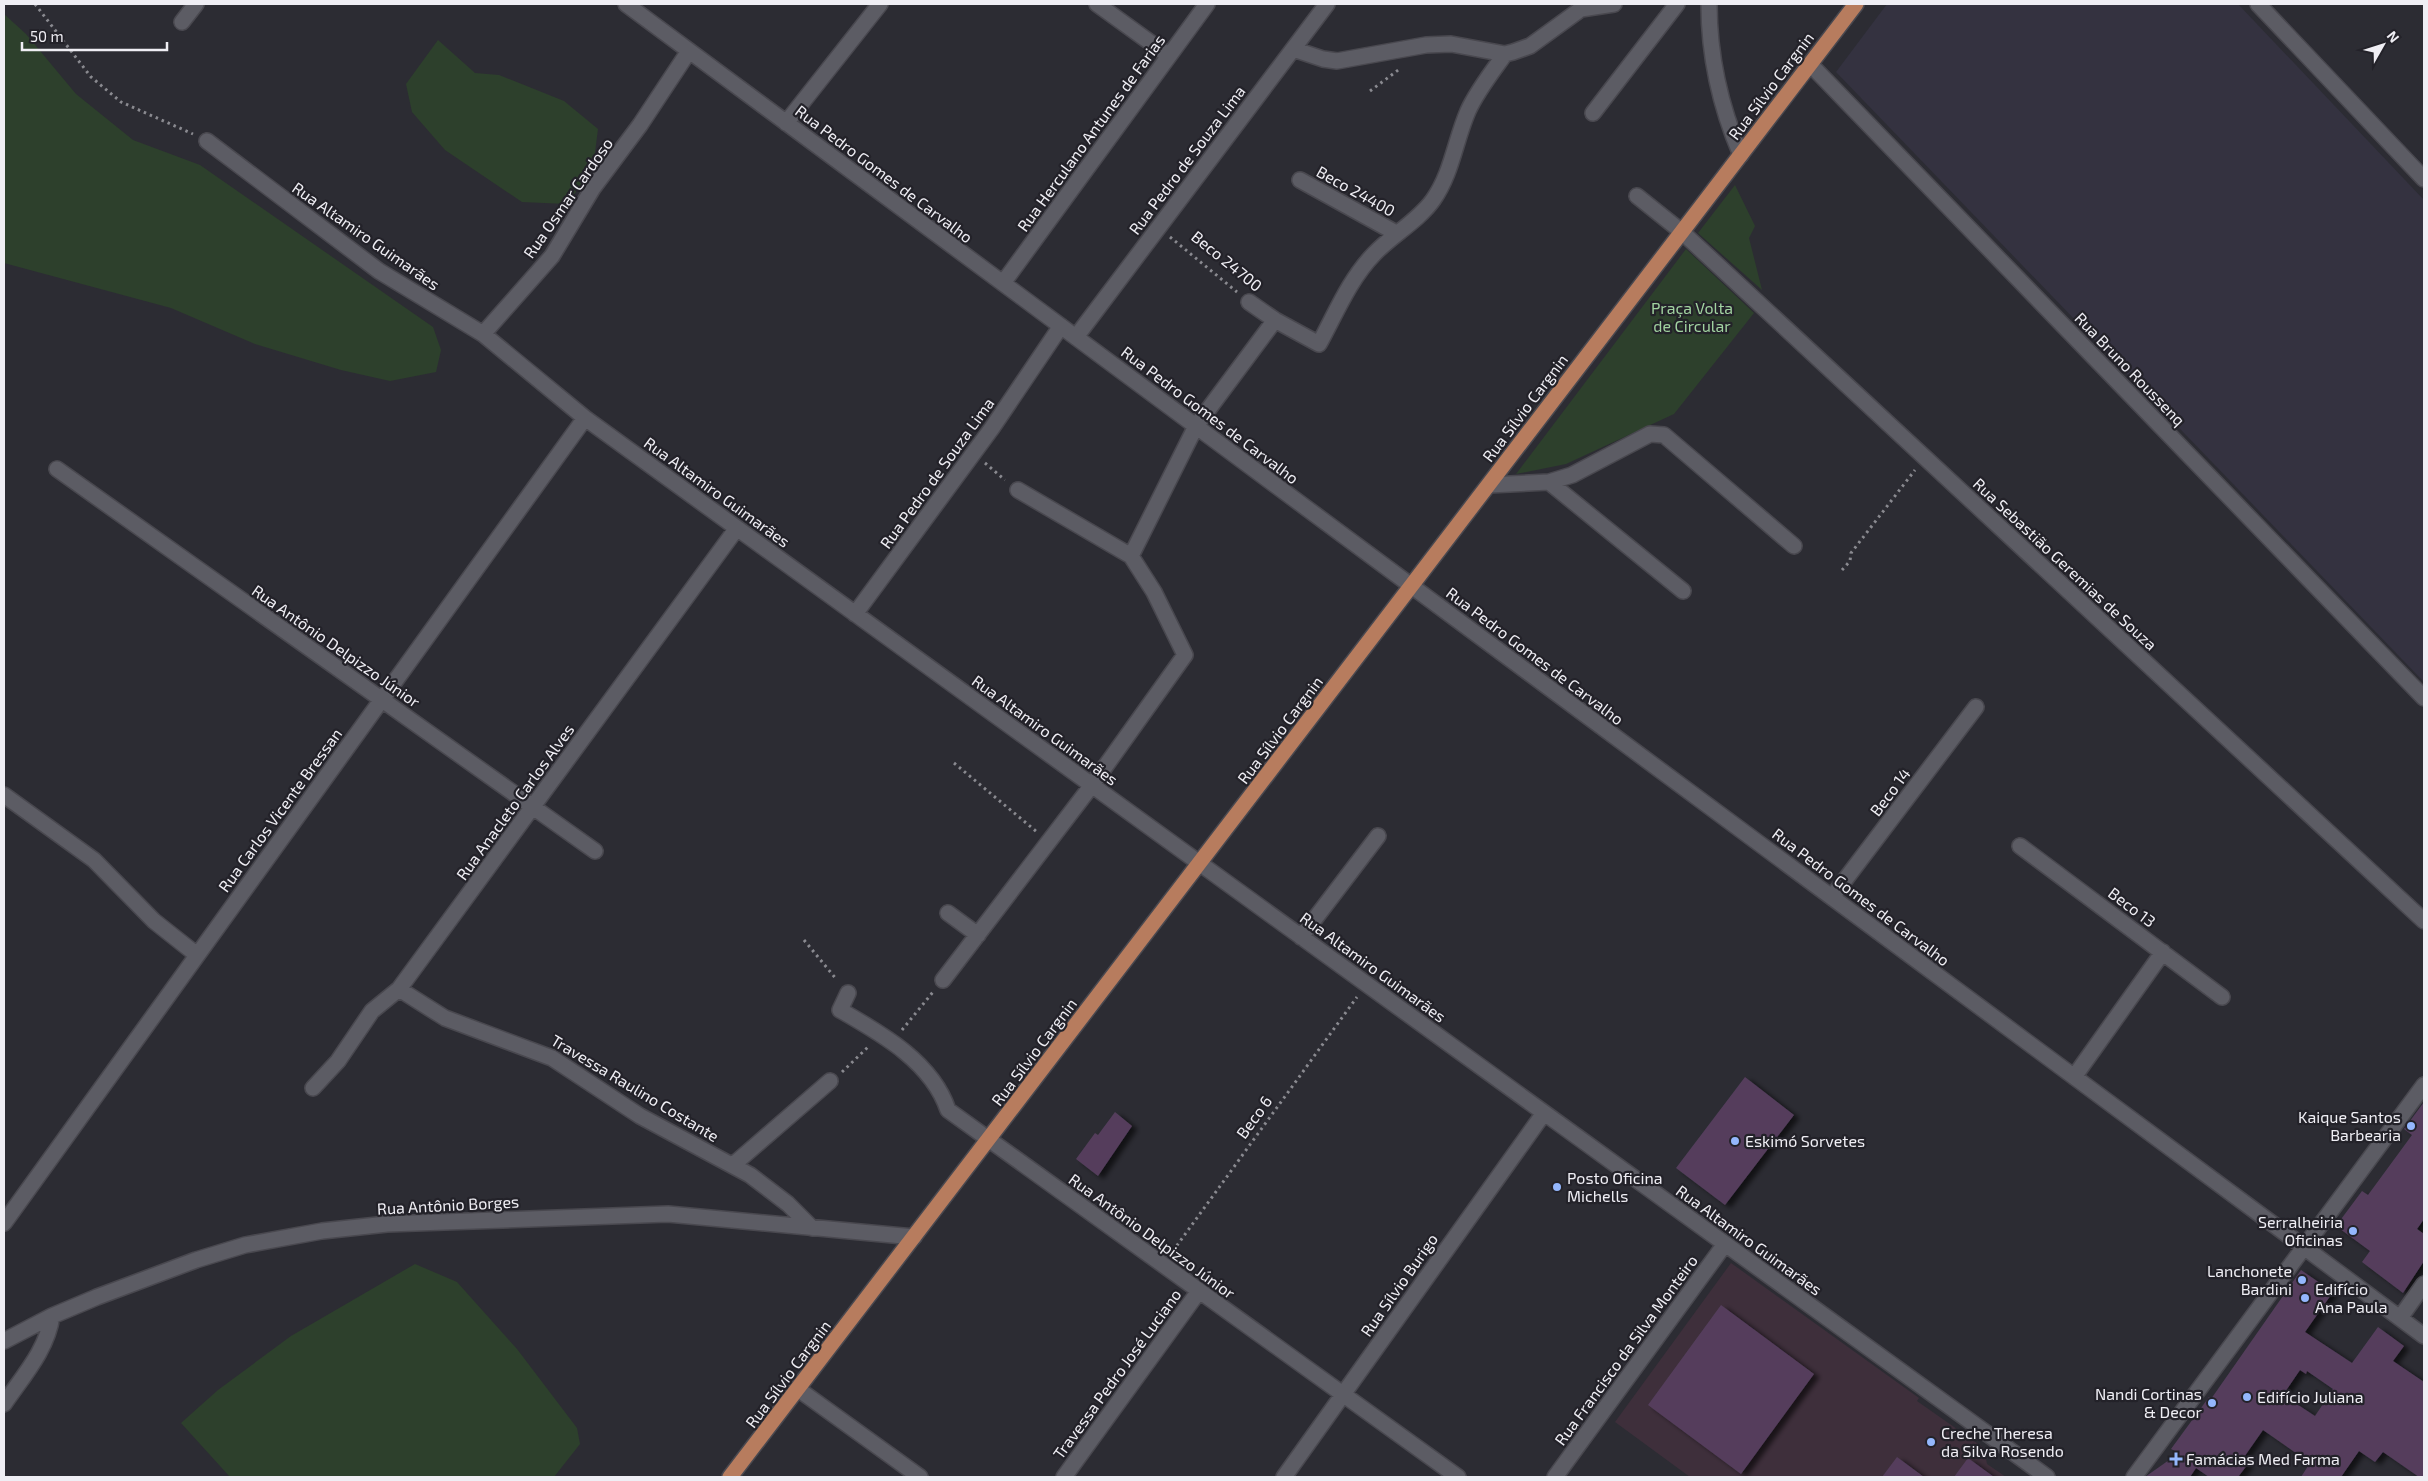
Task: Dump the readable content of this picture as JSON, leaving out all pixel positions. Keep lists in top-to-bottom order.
{
  "streets": {
    "main road": ["Rua Sílvio Cargnin"],
    "street": [
      "Rua Herculano Antunes de Farias",
      "Rua Pedro de Souza Lima",
      "Rua Pedro Gomes de Carvalho",
      "Beco 24400",
      "Rua Osmar Cardoso",
      "Rua Altamiro Guimarães",
      "Beco 24700",
      "Rua Bruno Roussenq",
      "Rua Sebastião Geremias de Souza",
      "Rua Antônio Delpizzo Júnior",
      "Beco 14",
      "Rua Anacleto Carlos Alves",
      "Rua Carlos Vicente Bressan",
      "Beco 13",
      "Travessa Raulino Costante",
      "Rua Antônio Borges",
      "Rua Sílvio Burigo",
      "Rua Francisco da Silva Monteiro",
      "Travessa Pedro José Luciano"
    ],
    "path": ["Beco 6"]
  },
  "crossings": [
    ["Rua Sílvio Cargnin", "Rua Pedro Gomes de Carvalho"],
    ["Rua Sílvio Cargnin", "Rua Altamiro Guimarães"],
    ["Rua Sílvio Cargnin", "Rua Bruno Roussenq"],
    ["Rua Sílvio Cargnin", "Rua Sebastião Geremias de Souza"],
    ["Rua Sílvio Cargnin", "Rua Antônio Delpizzo Júnior"],
    ["Rua Sílvio Cargnin", "Rua Antônio Borges"],
    ["Rua Herculano Antunes de Farias", "Rua Pedro Gomes de Carvalho"],
    ["Rua Pedro de Souza Lima", "Rua Pedro Gomes de Carvalho"],
    ["Rua Pedro de Souza Lima", "Rua Altamiro Guimarães"],
    ["Rua Pedro de Souza Lima", "Beco 24700"],
    ["Rua Pedro Gomes de Carvalho", "Rua Osmar Cardoso"],
    ["Rua Pedro Gomes de Carvalho", "Beco 14"],
    ["Beco 24400", "Beco 24700"],
    ["Rua Osmar Cardoso", "Rua Altamiro Guimarães"],
    ["Rua Altamiro Guimarães", "Rua Anacleto Carlos Alves"],
    ["Rua Altamiro Guimarães", "Rua Carlos Vicente Bressan"],
    ["Rua Altamiro Guimarães", "Beco 6"],
    ["Rua Altamiro Guimarães", "Rua Sílvio Burigo"],
    ["Rua Altamiro Guimarães", "Rua Francisco da Silva Monteiro"],
    ["Rua Antônio Delpizzo Júnior", "Rua Anacleto Carlos Alves"],
    ["Rua Antônio Delpizzo Júnior", "Rua Carlos Vicente Bressan"],
    ["Rua Antônio Delpizzo Júnior", "Beco 6"],
    ["Rua Antônio Delpizzo Júnior", "Rua Sílvio Burigo"],
    ["Rua Antônio Delpizzo Júnior", "Travessa Pedro José Luciano"],
    ["Rua Anacleto Carlos Alves", "Travessa Raulino Costante"],
    ["Travessa Raulino Costante", "Rua Antônio Borges"]
  ],
  "parks": ["Praça Volta de Circular"],
  "places": {
    "other": [
      "Kaique Santos Barbearia",
      "Eskimó Sorvetes",
      "Posto Oficina Michells",
      "Serralheiria Oficinas",
      "Lanchonete Bardini",
      "Edifício Ana Paula",
      "Edifício Juliana",
      "Nandi Cortinas & Decor",
      "Creche Theresa da Silva Rosendo"
    ],
    "health": ["Famácias Med Farma"]
  },
  "scale_bar": "50 m",
  "north": "top right"
}
